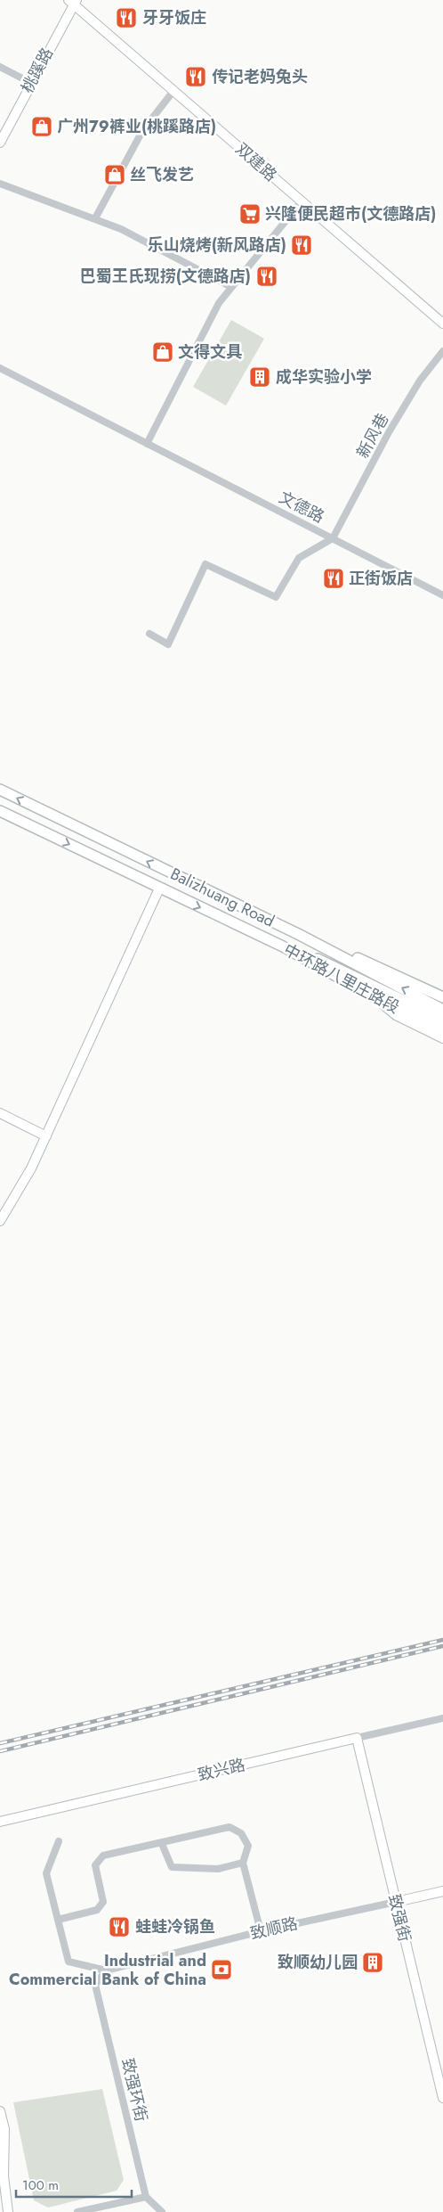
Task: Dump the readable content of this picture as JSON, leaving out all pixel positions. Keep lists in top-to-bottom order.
{
  "streets": {
    "main road": ["Balizhuang Road", "中环路八里庄路段"],
    "street": [
      "桃蹊路",
      "双建路",
      "新风巷",
      "文德路",
      "致兴路",
      "致强街",
      "致顺路",
      "致强环街"
    ]
  },
  "crossings": [
    ["桃蹊路", "双建路"],
    ["新风巷", "文德路"],
    ["致兴路", "致强街"],
    ["致强街", "致顺路"],
    ["致顺路", "致强环街"]
  ],
  "one_way": ["中环路八里庄路段"],
  "places": {
    "restaurant": [
      "牙牙饭庄",
      "传记老妈兔头",
      "乐山烧烤(新风路店)",
      "巴蜀王氏现捞(文德路店)",
      "正街饭店",
      "蛙蛙冷锅鱼"
    ],
    "shop": ["广州79裤业(桃蹊路店)", "丝飞发艺", "文得文具"],
    "supermarket": ["兴隆便民超市(文德路店)"],
    "building": ["成华实验小学", "致顺幼儿园"],
    "bank": ["Industrial and Commercial Bank of China"]
  },
  "scale_bar": "100 m"
}
